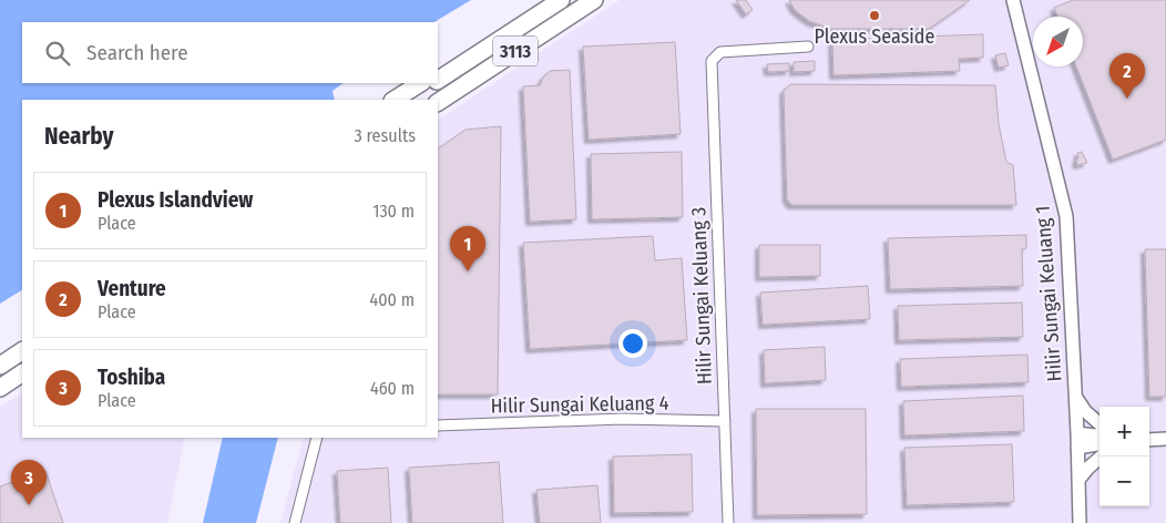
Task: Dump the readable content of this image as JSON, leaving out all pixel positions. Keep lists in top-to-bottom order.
{
  "streets": {
    "highway": ["3113"],
    "street": ["Hilir Sungai Keluang 1", "Hilir Sungai Keluang 3", "Hilir Sungai Keluang 4"]
  },
  "crossings": [
    ["Hilir Sungai Keluang 3", "Hilir Sungai Keluang 4"]
  ],
  "places": ["Plexus Seaside"],
  "north": "bottom left",
  "page": {
    "search": "Search here",
    "pins": ["2", "1", "3"],
    "heading": ["Nearby", "3 results"],
    "list": [
      {
        "mark": "1",
        "name": "Plexus Islandview",
        "note": "Place",
        "value": "130 m"
      },
      {
        "mark": "2",
        "name": "Venture",
        "note": "Place",
        "value": "400 m"
      },
      {
        "mark": "3",
        "name": "Toshiba",
        "note": "Place",
        "value": "460 m"
      }
    ],
    "map_buttons": ["+", "−"]
  }
}
